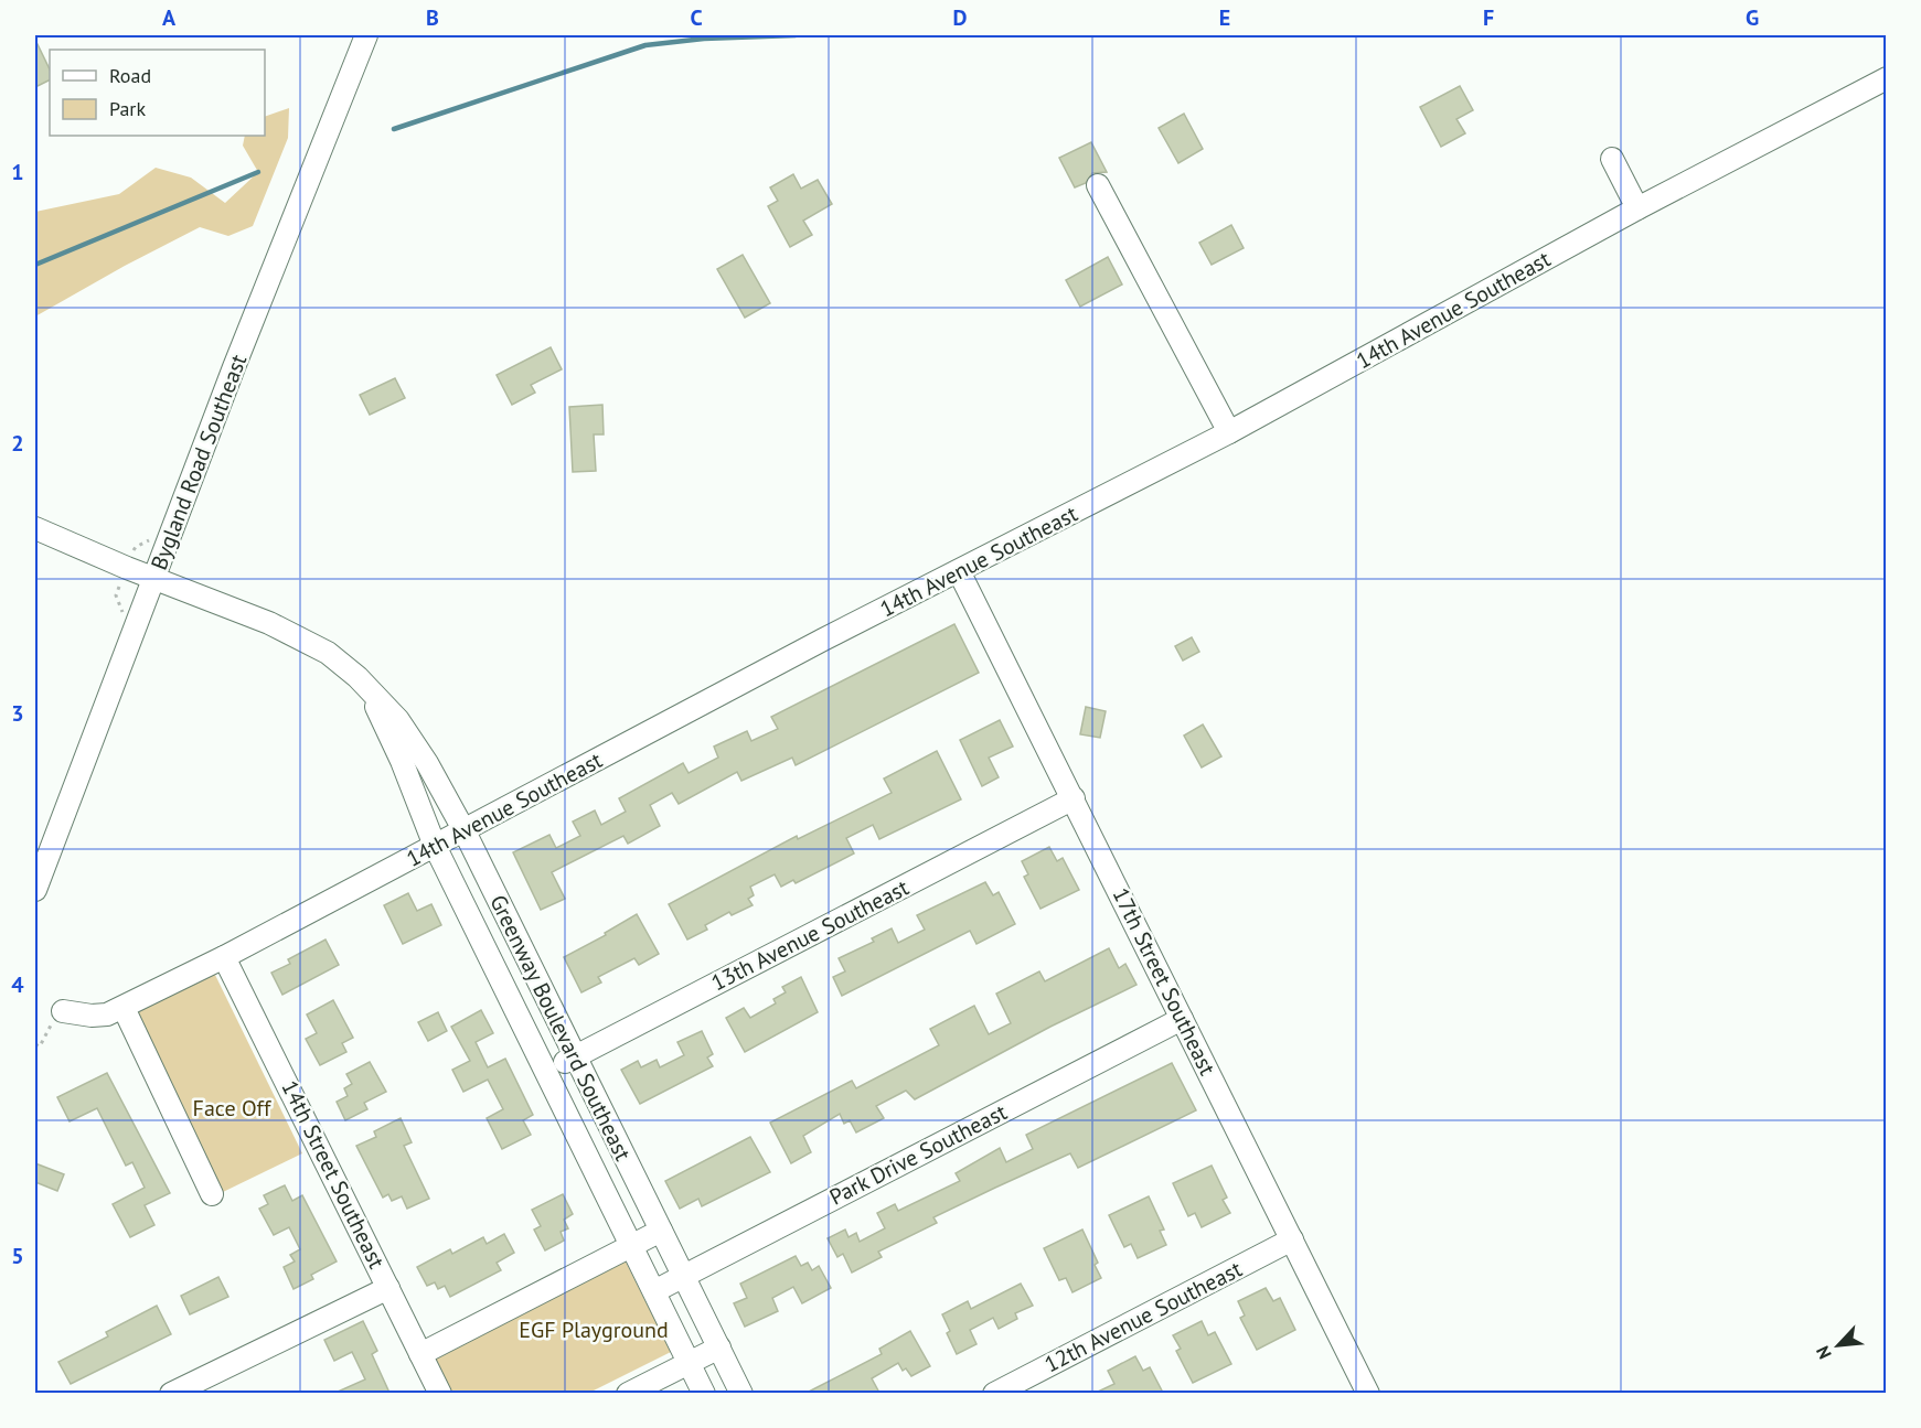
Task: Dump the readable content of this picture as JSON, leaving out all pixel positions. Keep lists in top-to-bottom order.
{
  "streets": {
    "street": [
      "14th Avenue Southeast",
      "Bygland Road Southeast",
      "13th Avenue Southeast",
      "17th Street Southeast",
      "Greenway Boulevard Southeast",
      "Park Drive Southeast",
      "14th Street Southeast",
      "12th Avenue Southeast"
    ]
  },
  "crossings": [
    ["14th Avenue Southeast", "17th Street Southeast"],
    ["14th Avenue Southeast", "Greenway Boulevard Southeast"],
    ["14th Avenue Southeast", "14th Street Southeast"],
    ["Bygland Road Southeast", "Greenway Boulevard Southeast"],
    ["13th Avenue Southeast", "17th Street Southeast"],
    ["13th Avenue Southeast", "Greenway Boulevard Southeast"],
    ["17th Street Southeast", "Park Drive Southeast"],
    ["17th Street Southeast", "12th Avenue Southeast"],
    ["Greenway Boulevard Southeast", "Park Drive Southeast"]
  ],
  "parks": ["Face Off", "EGF Playground"],
  "legend": ["Road", "Park"],
  "north": "bottom left",
  "grid": {
    "columns": [
      "A",
      "B",
      "C",
      "D",
      "E",
      "F",
      "G"
    ],
    "rows": [
      "1",
      "2",
      "3",
      "4",
      "5"
    ]
  }
}
